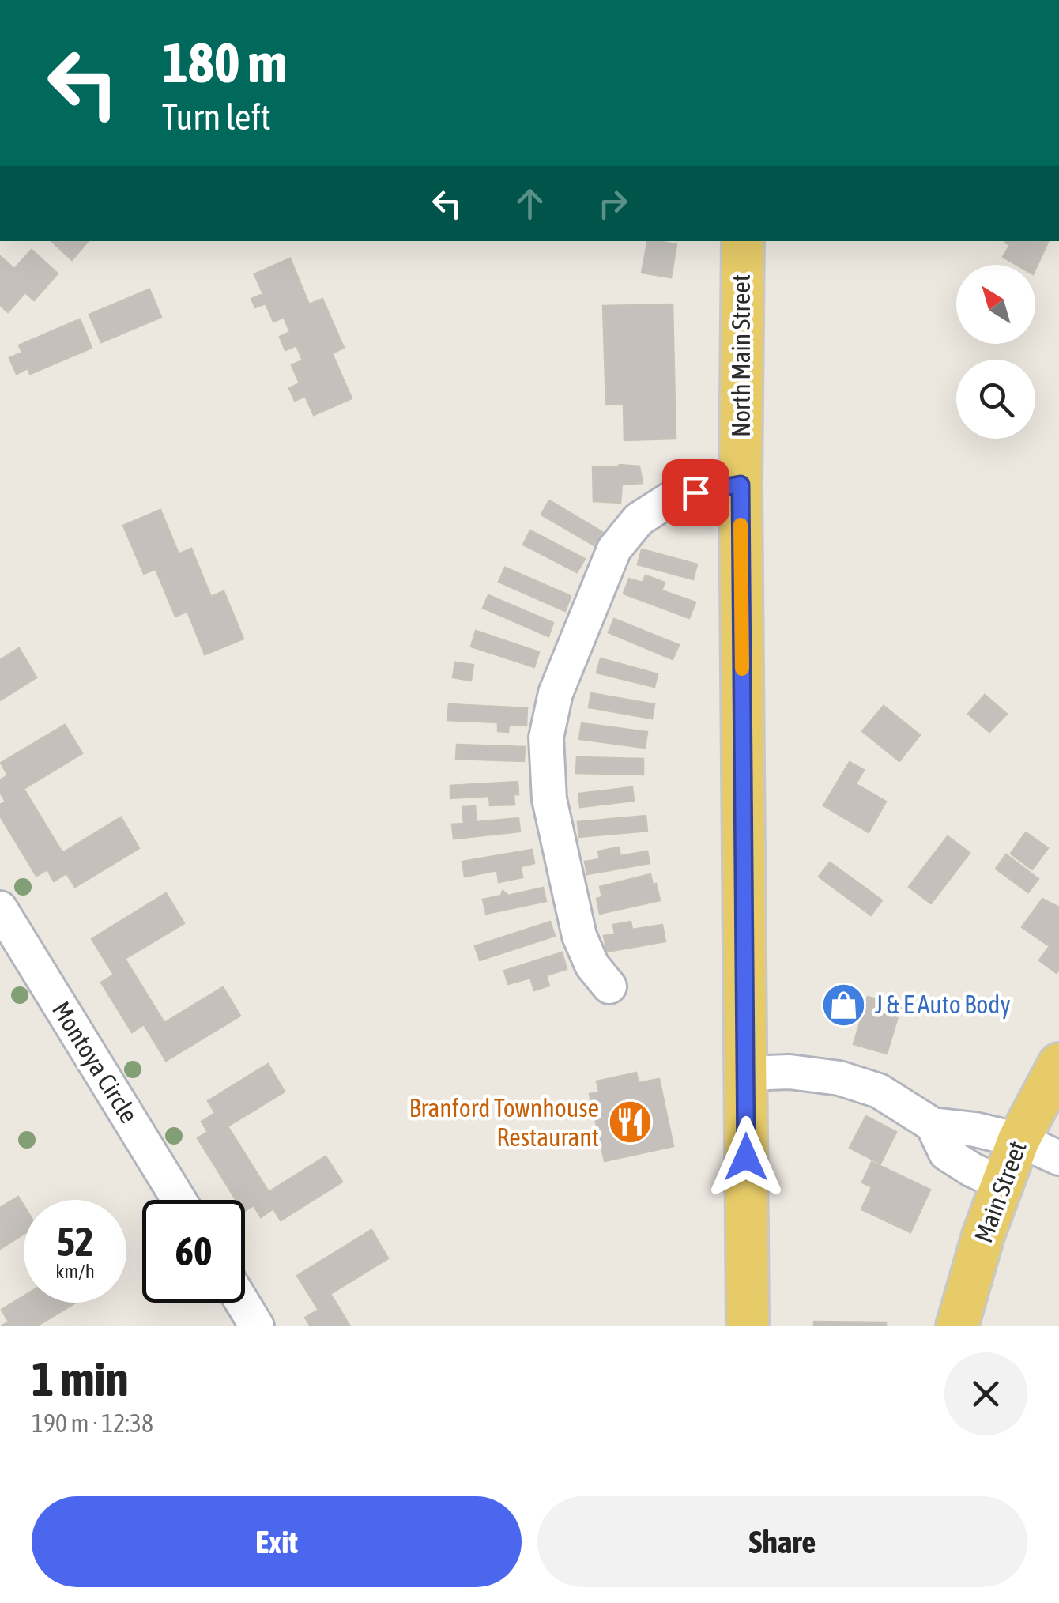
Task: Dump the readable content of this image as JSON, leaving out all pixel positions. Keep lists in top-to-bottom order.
{
  "streets": {
    "main road": ["North Main Street", "Main Street"],
    "street": ["Montoya Circle"]
  },
  "places": {
    "shop": ["J & E Auto Body"],
    "restaurant": ["Branford Townhouse Restaurant"]
  },
  "north": "top left",
  "page": {
    "turn": ["180 m", "Turn left"],
    "speed": "52 km/h",
    "limit": "60",
    "heading": ["1 min", "190 m · 12:38"],
    "buttons": ["Exit", "Share"]
  }
}
